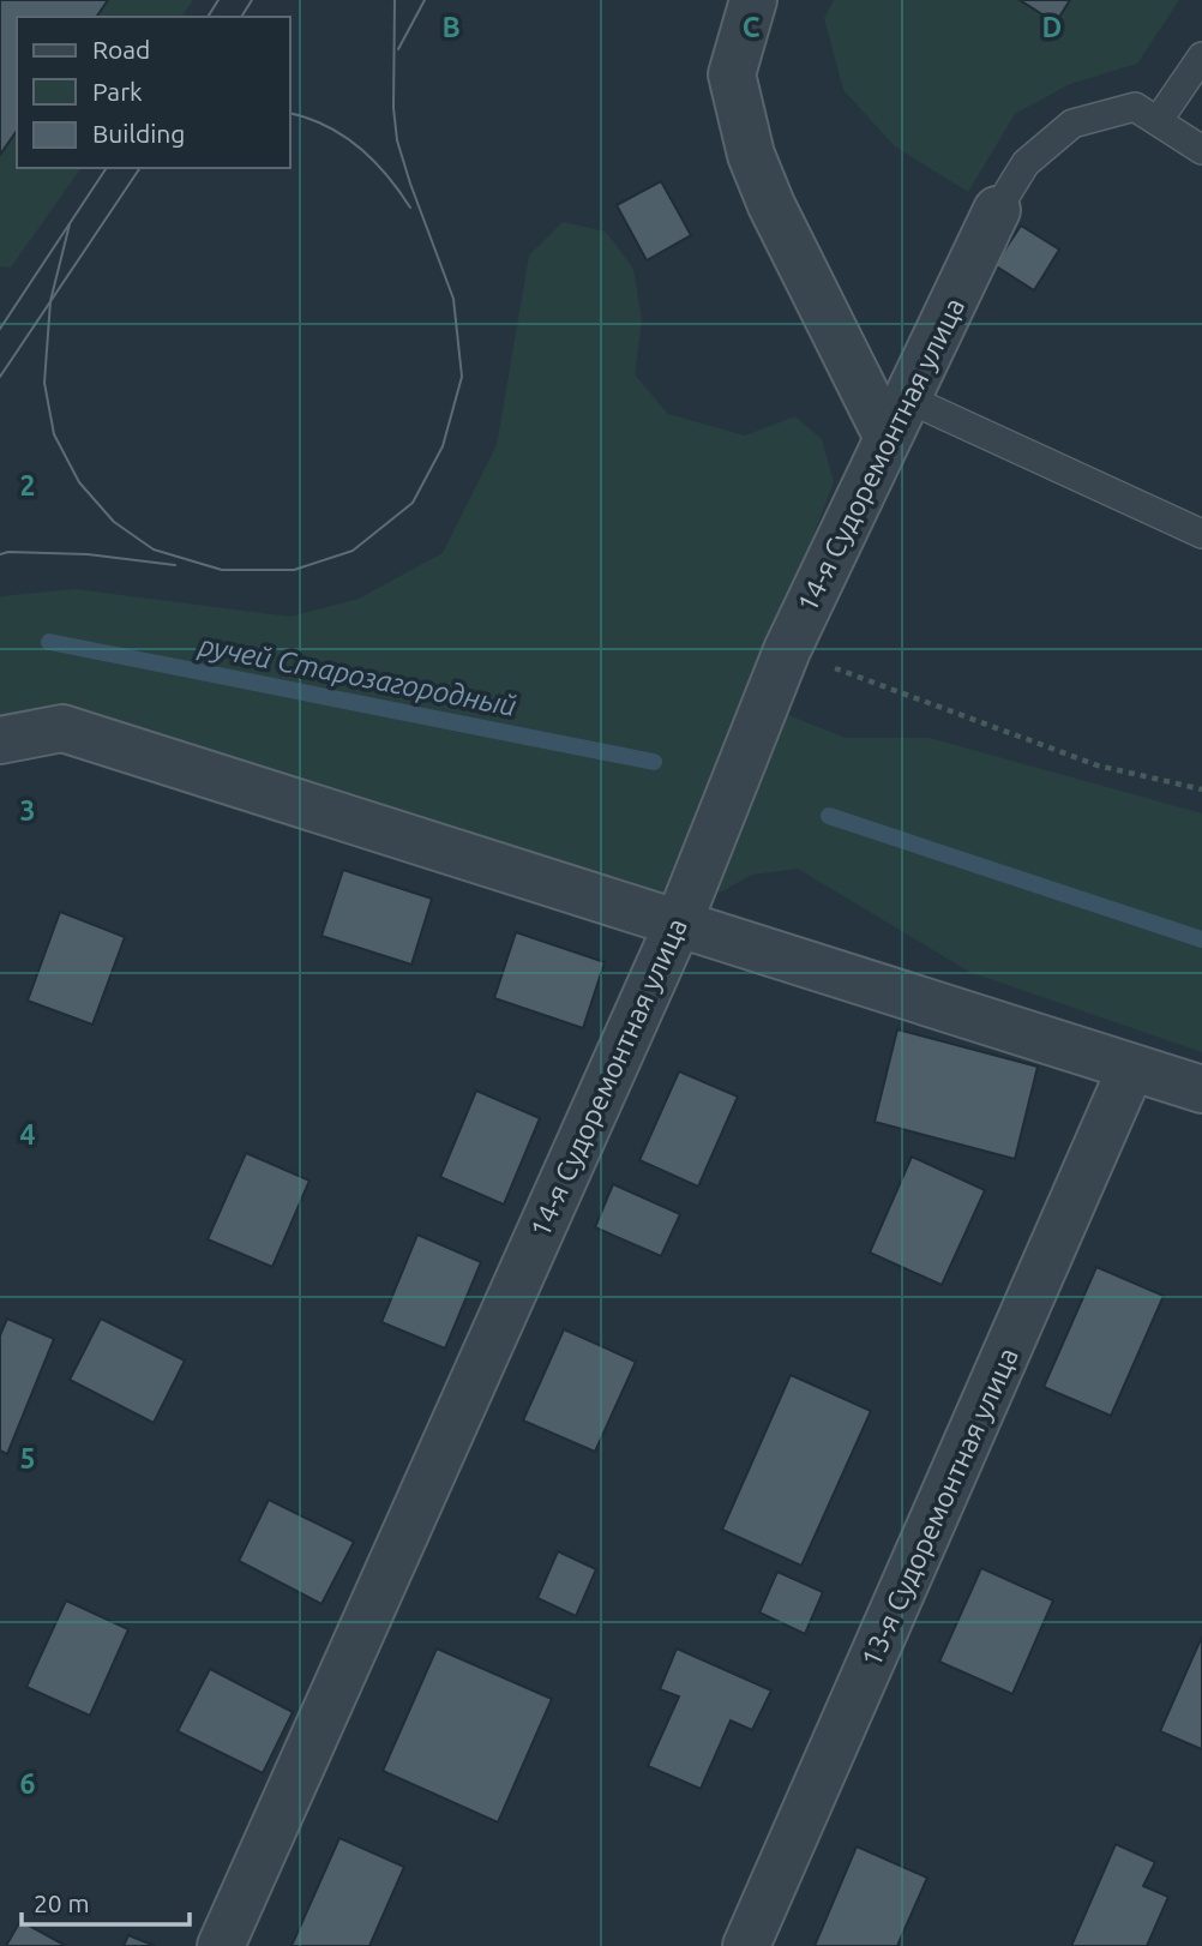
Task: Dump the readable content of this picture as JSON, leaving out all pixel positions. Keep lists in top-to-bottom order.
{
  "streets": {
    "street": ["14-я Судоремонтная улица", "13-я Судоремонтная улица"]
  },
  "water": ["ручей Старозагородный"],
  "legend": ["Road", "Park", "Building"],
  "scale_bar": "20 m",
  "grid": {
    "columns": ["B", "C", "D"],
    "rows": [
      "2",
      "3",
      "4",
      "5",
      "6"
    ]
  }
}
